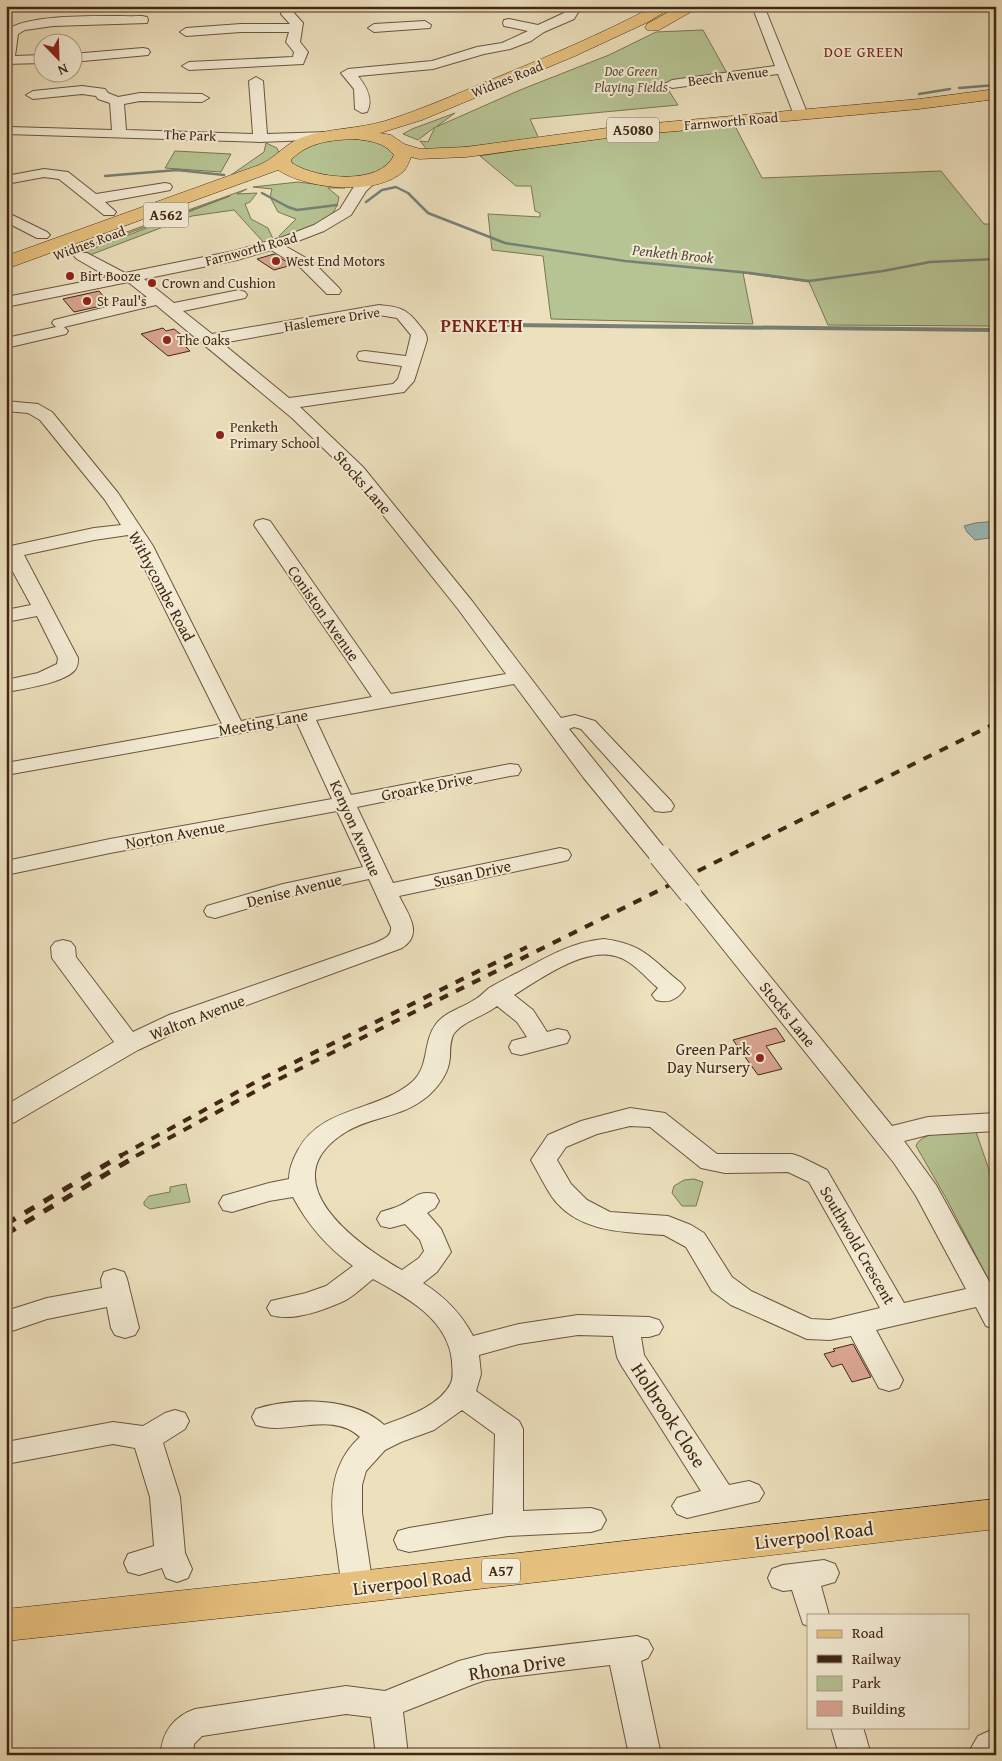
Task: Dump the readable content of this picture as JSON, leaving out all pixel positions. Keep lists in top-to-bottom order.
{
  "streets": {
    "main road": [
      "Widnes Road",
      "Farnworth Road",
      "A5080",
      "A562",
      "Liverpool Road",
      "A57"
    ],
    "street": [
      "Beech Avenue",
      "The Park",
      "Haslemere Drive",
      "Stocks Lane",
      "Withycombe Road",
      "Coniston Avenue",
      "Meeting Lane",
      "Groarke Drive",
      "Kenyon Avenue",
      "Norton Avenue",
      "Susan Drive",
      "Denise Avenue",
      "Walton Avenue",
      "Southwold Crescent",
      "Holbrook Close",
      "Rhona Drive"
    ]
  },
  "crossings": [
    ["Widnes Road", "Farnworth Road"],
    ["Widnes Road", "The Park"],
    ["Widnes Road", "A562"],
    ["Farnworth Road", "A562"],
    ["Farnworth Road", "Stocks Lane"],
    ["The Park", "A562"],
    ["Haslemere Drive", "Stocks Lane"],
    ["Stocks Lane", "Meeting Lane"],
    ["Stocks Lane", "Southwold Crescent"],
    ["Withycombe Road", "Meeting Lane"],
    ["Coniston Avenue", "Meeting Lane"],
    ["Meeting Lane", "Kenyon Avenue"],
    ["Groarke Drive", "Kenyon Avenue"],
    ["Groarke Drive", "Norton Avenue"],
    ["Kenyon Avenue", "Norton Avenue"],
    ["Kenyon Avenue", "Susan Drive"],
    ["Kenyon Avenue", "Denise Avenue"],
    ["Kenyon Avenue", "Walton Avenue"]
  ],
  "districts": ["DOE GREEN", "PENKETH"],
  "water": ["Penketh Brook"],
  "parks": ["Doe Green Playing Fields"],
  "places": [
    "West End Motors",
    "Birt Booze",
    "Crown and Cushion",
    "St Paul's",
    "The Oaks",
    "Penketh Primary School",
    "Green Park Day Nursery"
  ],
  "legend": [
    "Road",
    "Railway",
    "Park",
    "Building"
  ],
  "north": "bottom right"
}
